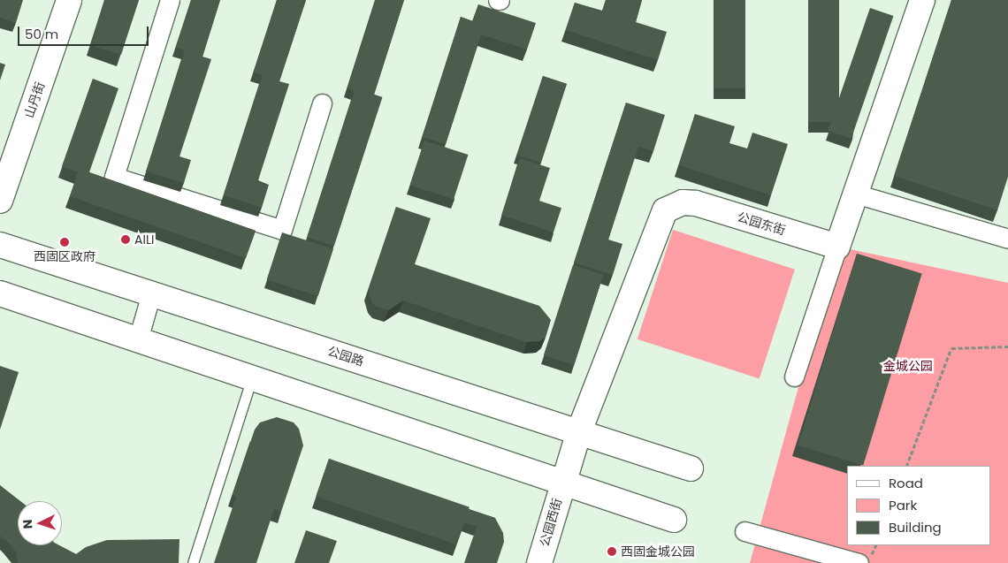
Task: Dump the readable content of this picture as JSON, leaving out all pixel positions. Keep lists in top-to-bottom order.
{
  "streets": {
    "street": [
      "山丹街",
      "公园东街",
      "公园路",
      "公园西街"
    ]
  },
  "crossings": [
    ["公园东街", "公园路"],
    ["公园东街", "公园西街"],
    ["公园路", "公园西街"]
  ],
  "parks": ["金城公园"],
  "places": ["AILI", "西固区政府", "西固金城公园"],
  "legend": ["Road", "Park", "Building"],
  "scale_bar": "50 m",
  "north": "left"
}
